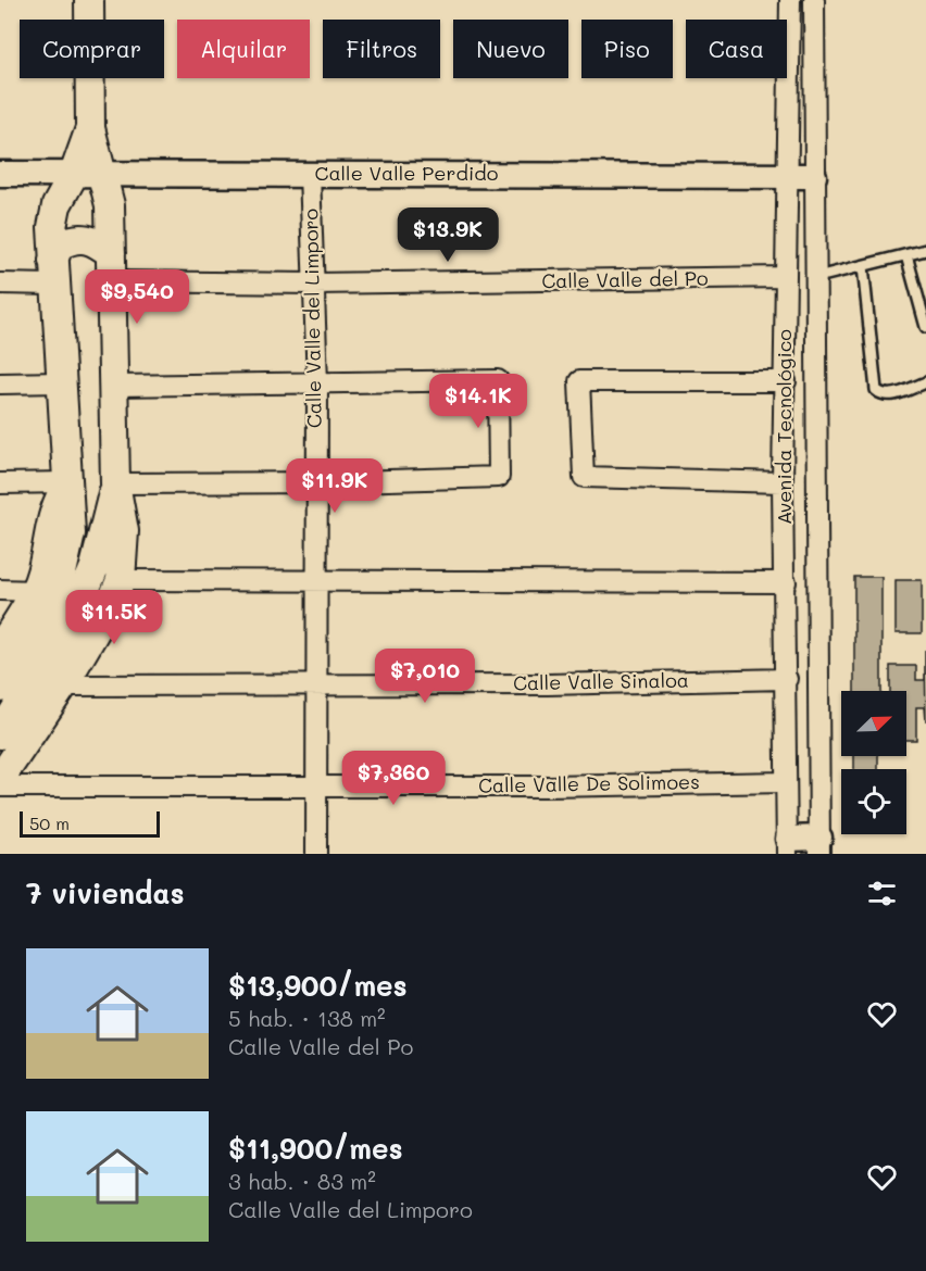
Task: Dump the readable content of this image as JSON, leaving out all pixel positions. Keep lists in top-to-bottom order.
{
  "streets": {
    "street": [
      "Calle Valle Perdido",
      "Calle Valle del Po",
      "Calle Valle del Limporo",
      "Avenida Tecnológico",
      "Calle Valle Sinaloa",
      "Calle Valle De Solimoes"
    ]
  },
  "crossings": [
    ["Calle Valle Perdido", "Calle Valle del Limporo"],
    ["Calle Valle Perdido", "Avenida Tecnológico"],
    ["Calle Valle del Po", "Calle Valle del Limporo"],
    ["Calle Valle del Po", "Avenida Tecnológico"],
    ["Calle Valle del Limporo", "Calle Valle Sinaloa"],
    ["Calle Valle del Limporo", "Calle Valle De Solimoes"],
    ["Avenida Tecnológico", "Calle Valle Sinaloa"],
    ["Avenida Tecnológico", "Calle Valle De Solimoes"]
  ],
  "scale_bar": "50 m",
  "north": "top right",
  "page": {
    "chip": [
      "Comprar",
      "Alquilar",
      "Filtros",
      "Nuevo",
      "Piso",
      "Casa"
    ],
    "price": [
      "$13.9K",
      "$9,540",
      "$14.1K",
      "$11.9K",
      "$11.5K",
      "$7,010",
      "$7,360"
    ],
    "scale": "50 m",
    "heading": "7 viviendas",
    "list": [
      {
        "name": "$13,900/mes",
        "note": "5 hab. · 138 m² · Calle Valle del Po"
      },
      {
        "name": "$11,900/mes",
        "note": "3 hab. · 83 m² · Calle Valle del Limporo"
      }
    ]
  }
}
